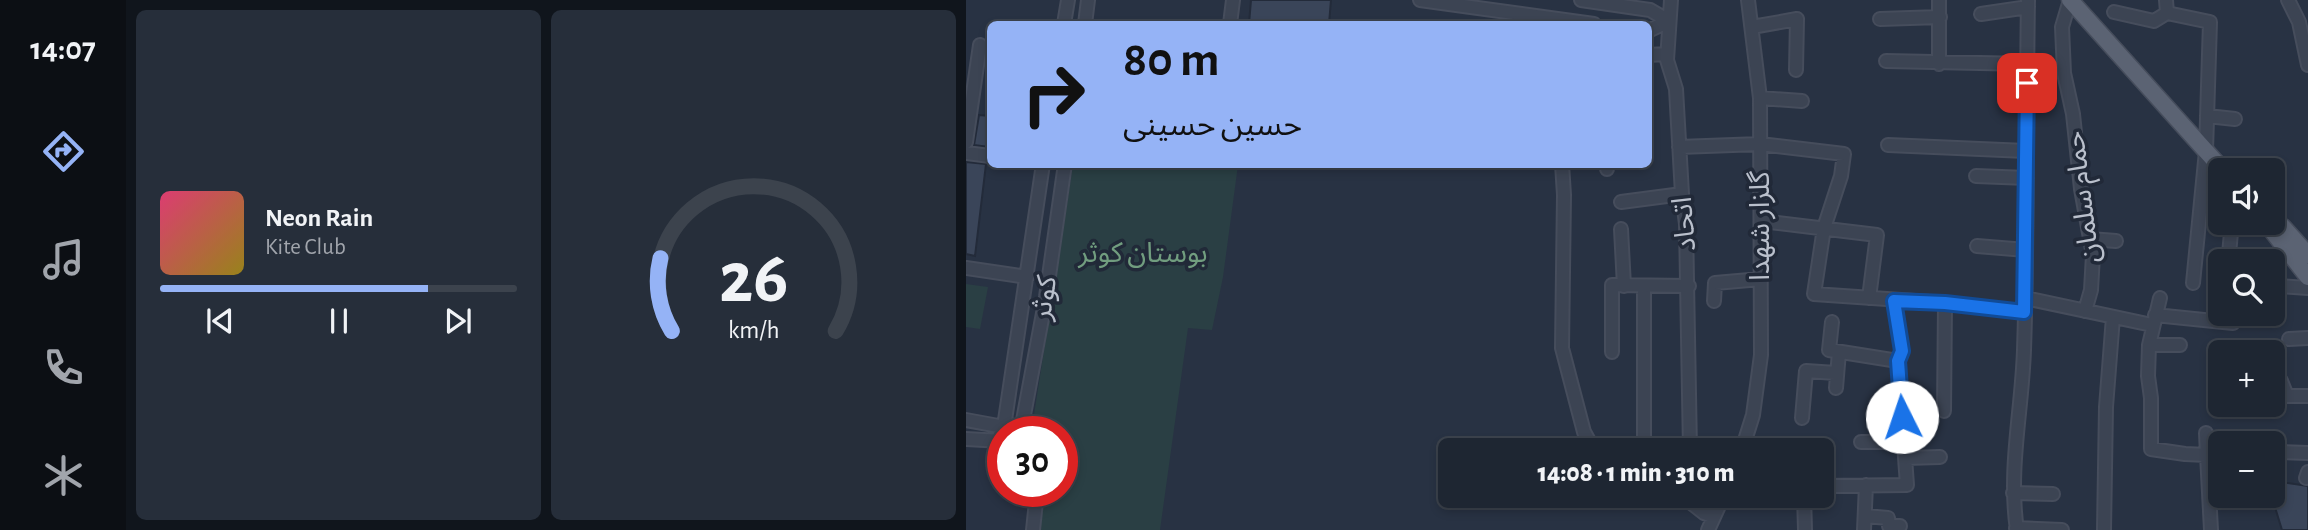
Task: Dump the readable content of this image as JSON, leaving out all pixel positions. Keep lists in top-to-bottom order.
{
  "streets": {
    "street": [
      "حمام سلمان",
      "اتحاد",
      "گلزار شهدا",
      "کوثر"
    ]
  },
  "parks": ["بوستان کوثر"],
  "page": {
    "tabs": "14:07",
    "turn": ["80 m", "حسین حسینی"],
    "map_buttons": ["+", "−"],
    "song": ["Neon Rain", "Kite Club"],
    "limit": "30",
    "trip": "14:08 · 1 min · 310 m",
    "gauge": ["26", "km/h"]
  }
}
